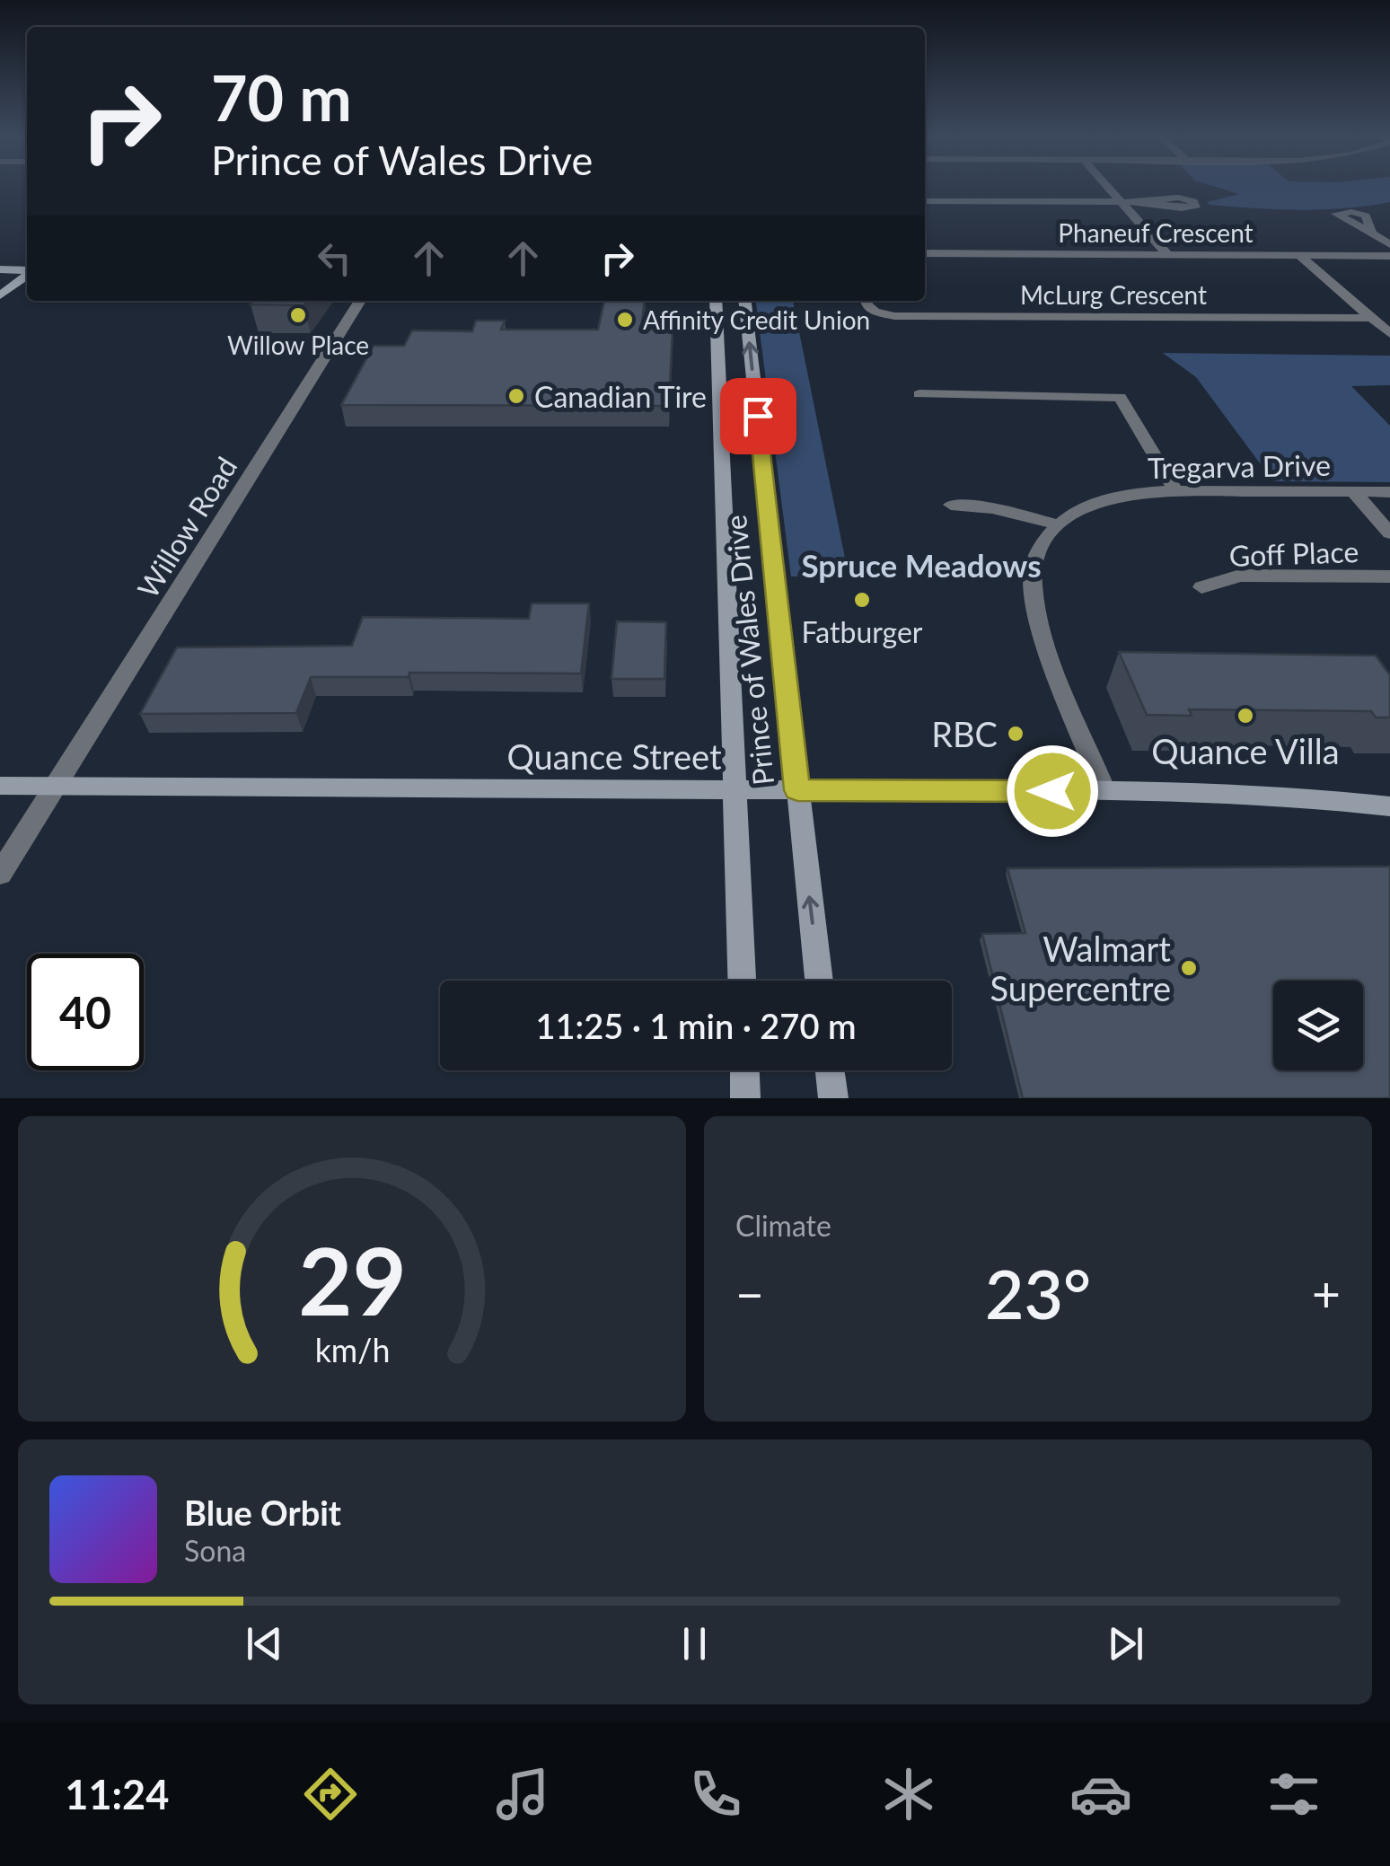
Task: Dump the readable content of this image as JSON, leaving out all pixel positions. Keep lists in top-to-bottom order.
{
  "streets": {
    "main road": ["Prince of Wales Drive", "Quance Street"],
    "street": [
      "Phaneuf Crescent",
      "McLurg Crescent",
      "Tregarva Drive",
      "Willow Road",
      "Goff Place"
    ]
  },
  "crossings": [
    ["Tregarva Drive", "Goff Place"],
    ["Willow Road", "Quance Street"],
    ["Prince of Wales Drive", "Quance Street"]
  ],
  "districts": ["Spruce Meadows"],
  "places": [
    "Willow Place",
    "Affinity Credit Union",
    "Canadian Tire",
    "Fatburger",
    "Quance Villa",
    "RBC",
    "Walmart Supercentre"
  ],
  "page": {
    "turn": ["70 m", "Prince of Wales Drive"],
    "limit": "40",
    "trip": "11:25 · 1 min · 270 m",
    "tile": "Climate",
    "heat": ["−", "23°", "+"],
    "song": ["Blue Orbit", "Sona"],
    "tabs": "11:24",
    "gauge": ["29", "km/h"]
  }
}
